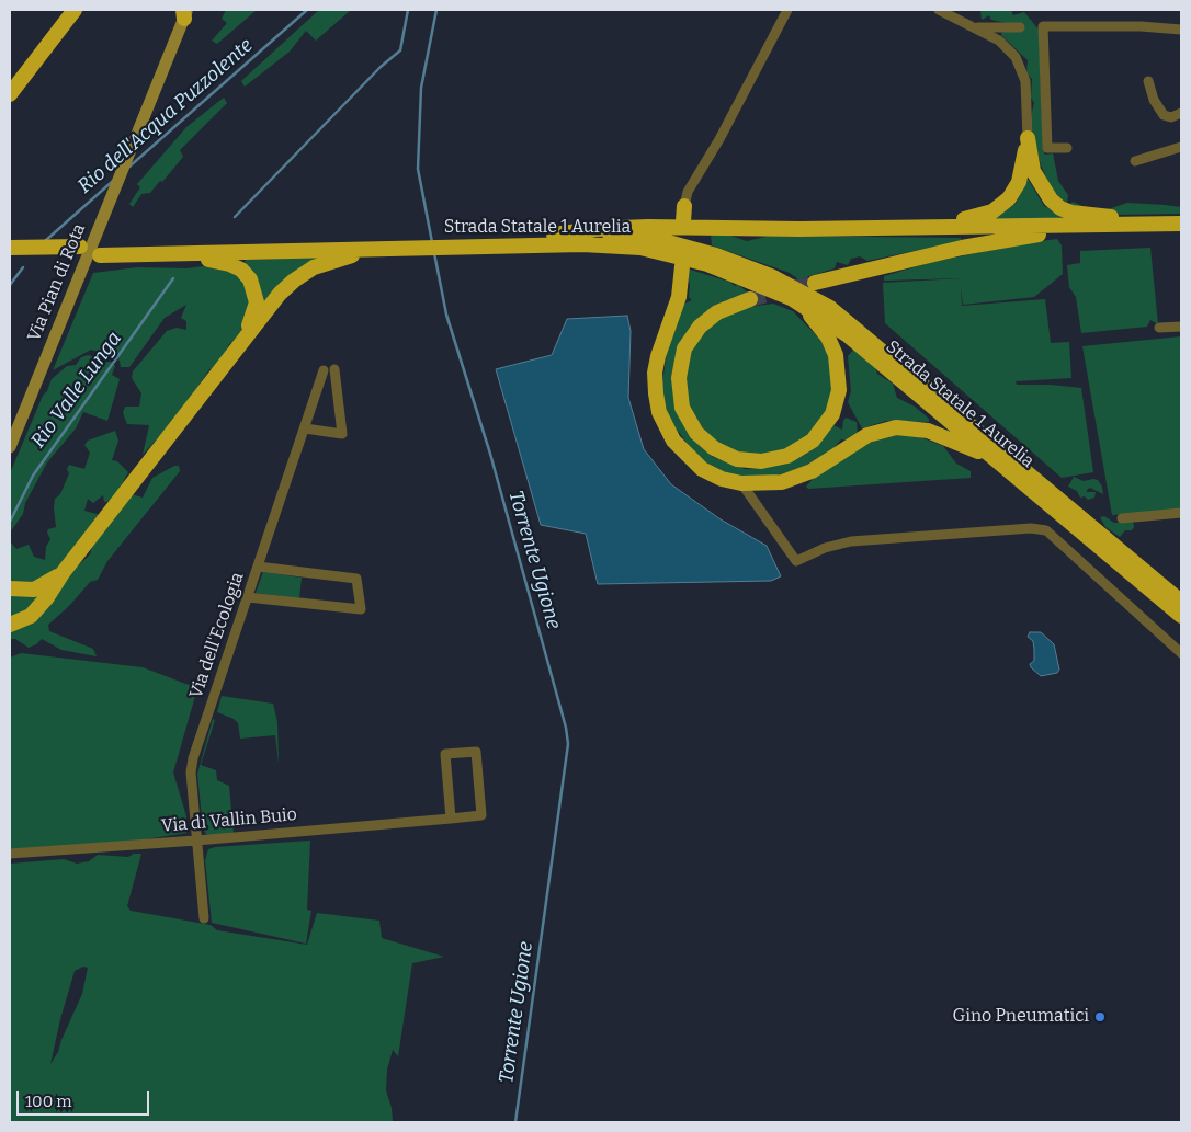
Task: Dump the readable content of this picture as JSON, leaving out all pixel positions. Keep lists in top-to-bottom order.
{
  "streets": {
    "highway": ["Strada Statale 1 Aurelia"],
    "main road": ["Via Pian di Rota"],
    "street": ["Via dell'Ecologia", "Via di Vallin Buio"]
  },
  "crossings": [
    ["Via dell'Ecologia", "Via di Vallin Buio"]
  ],
  "water": ["Rio dell'Acqua Puzzolente", "Rio Valle Lunga", "Torrente Ugione"],
  "places": ["Gino Pneumatici"],
  "scale_bar": "100 m"
}
